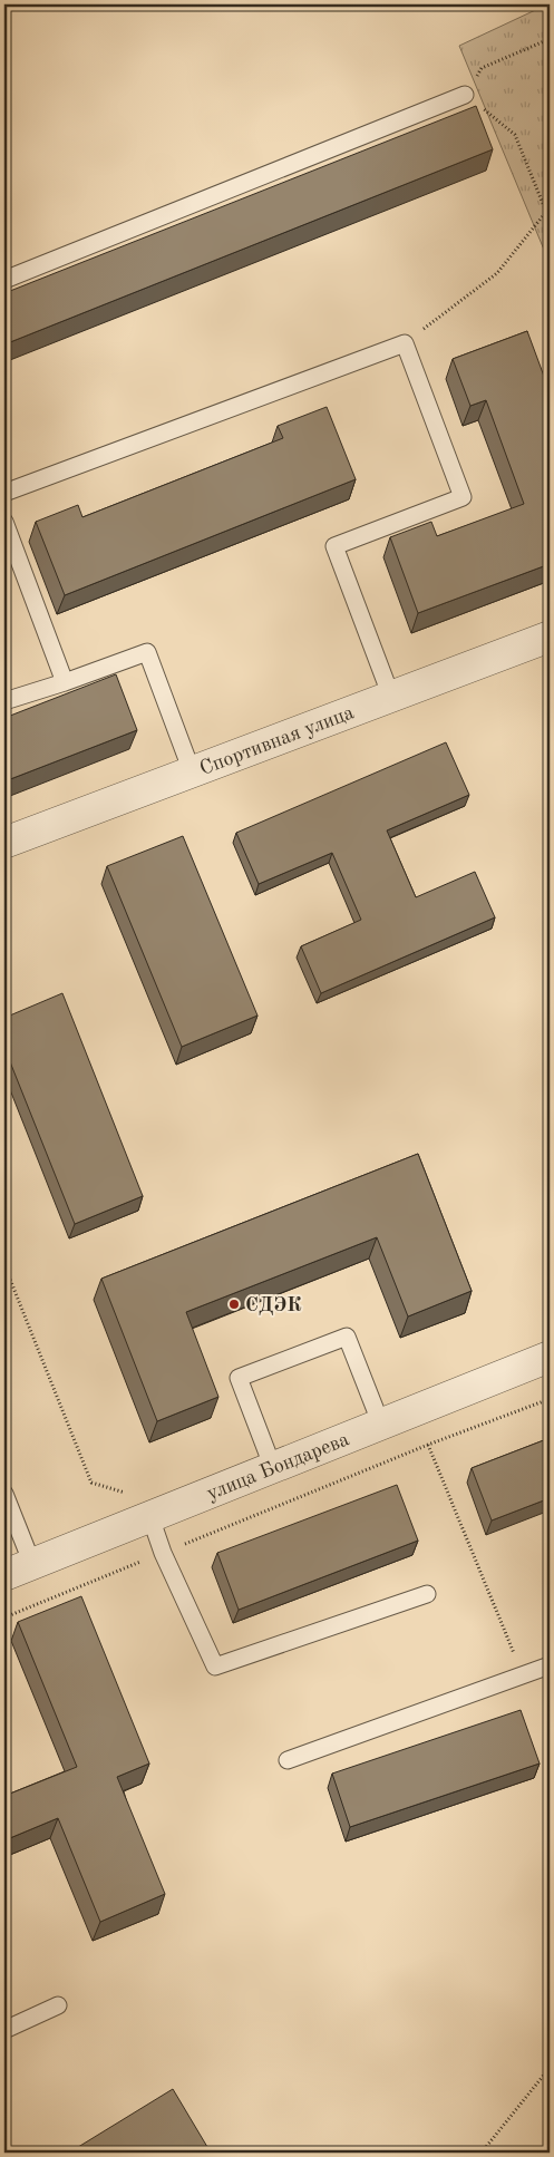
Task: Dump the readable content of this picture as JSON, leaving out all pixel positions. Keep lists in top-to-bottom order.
{
  "streets": {
    "street": ["Спортивная улица", "улица Бондарева"]
  },
  "places": ["СДЭК"]
}
